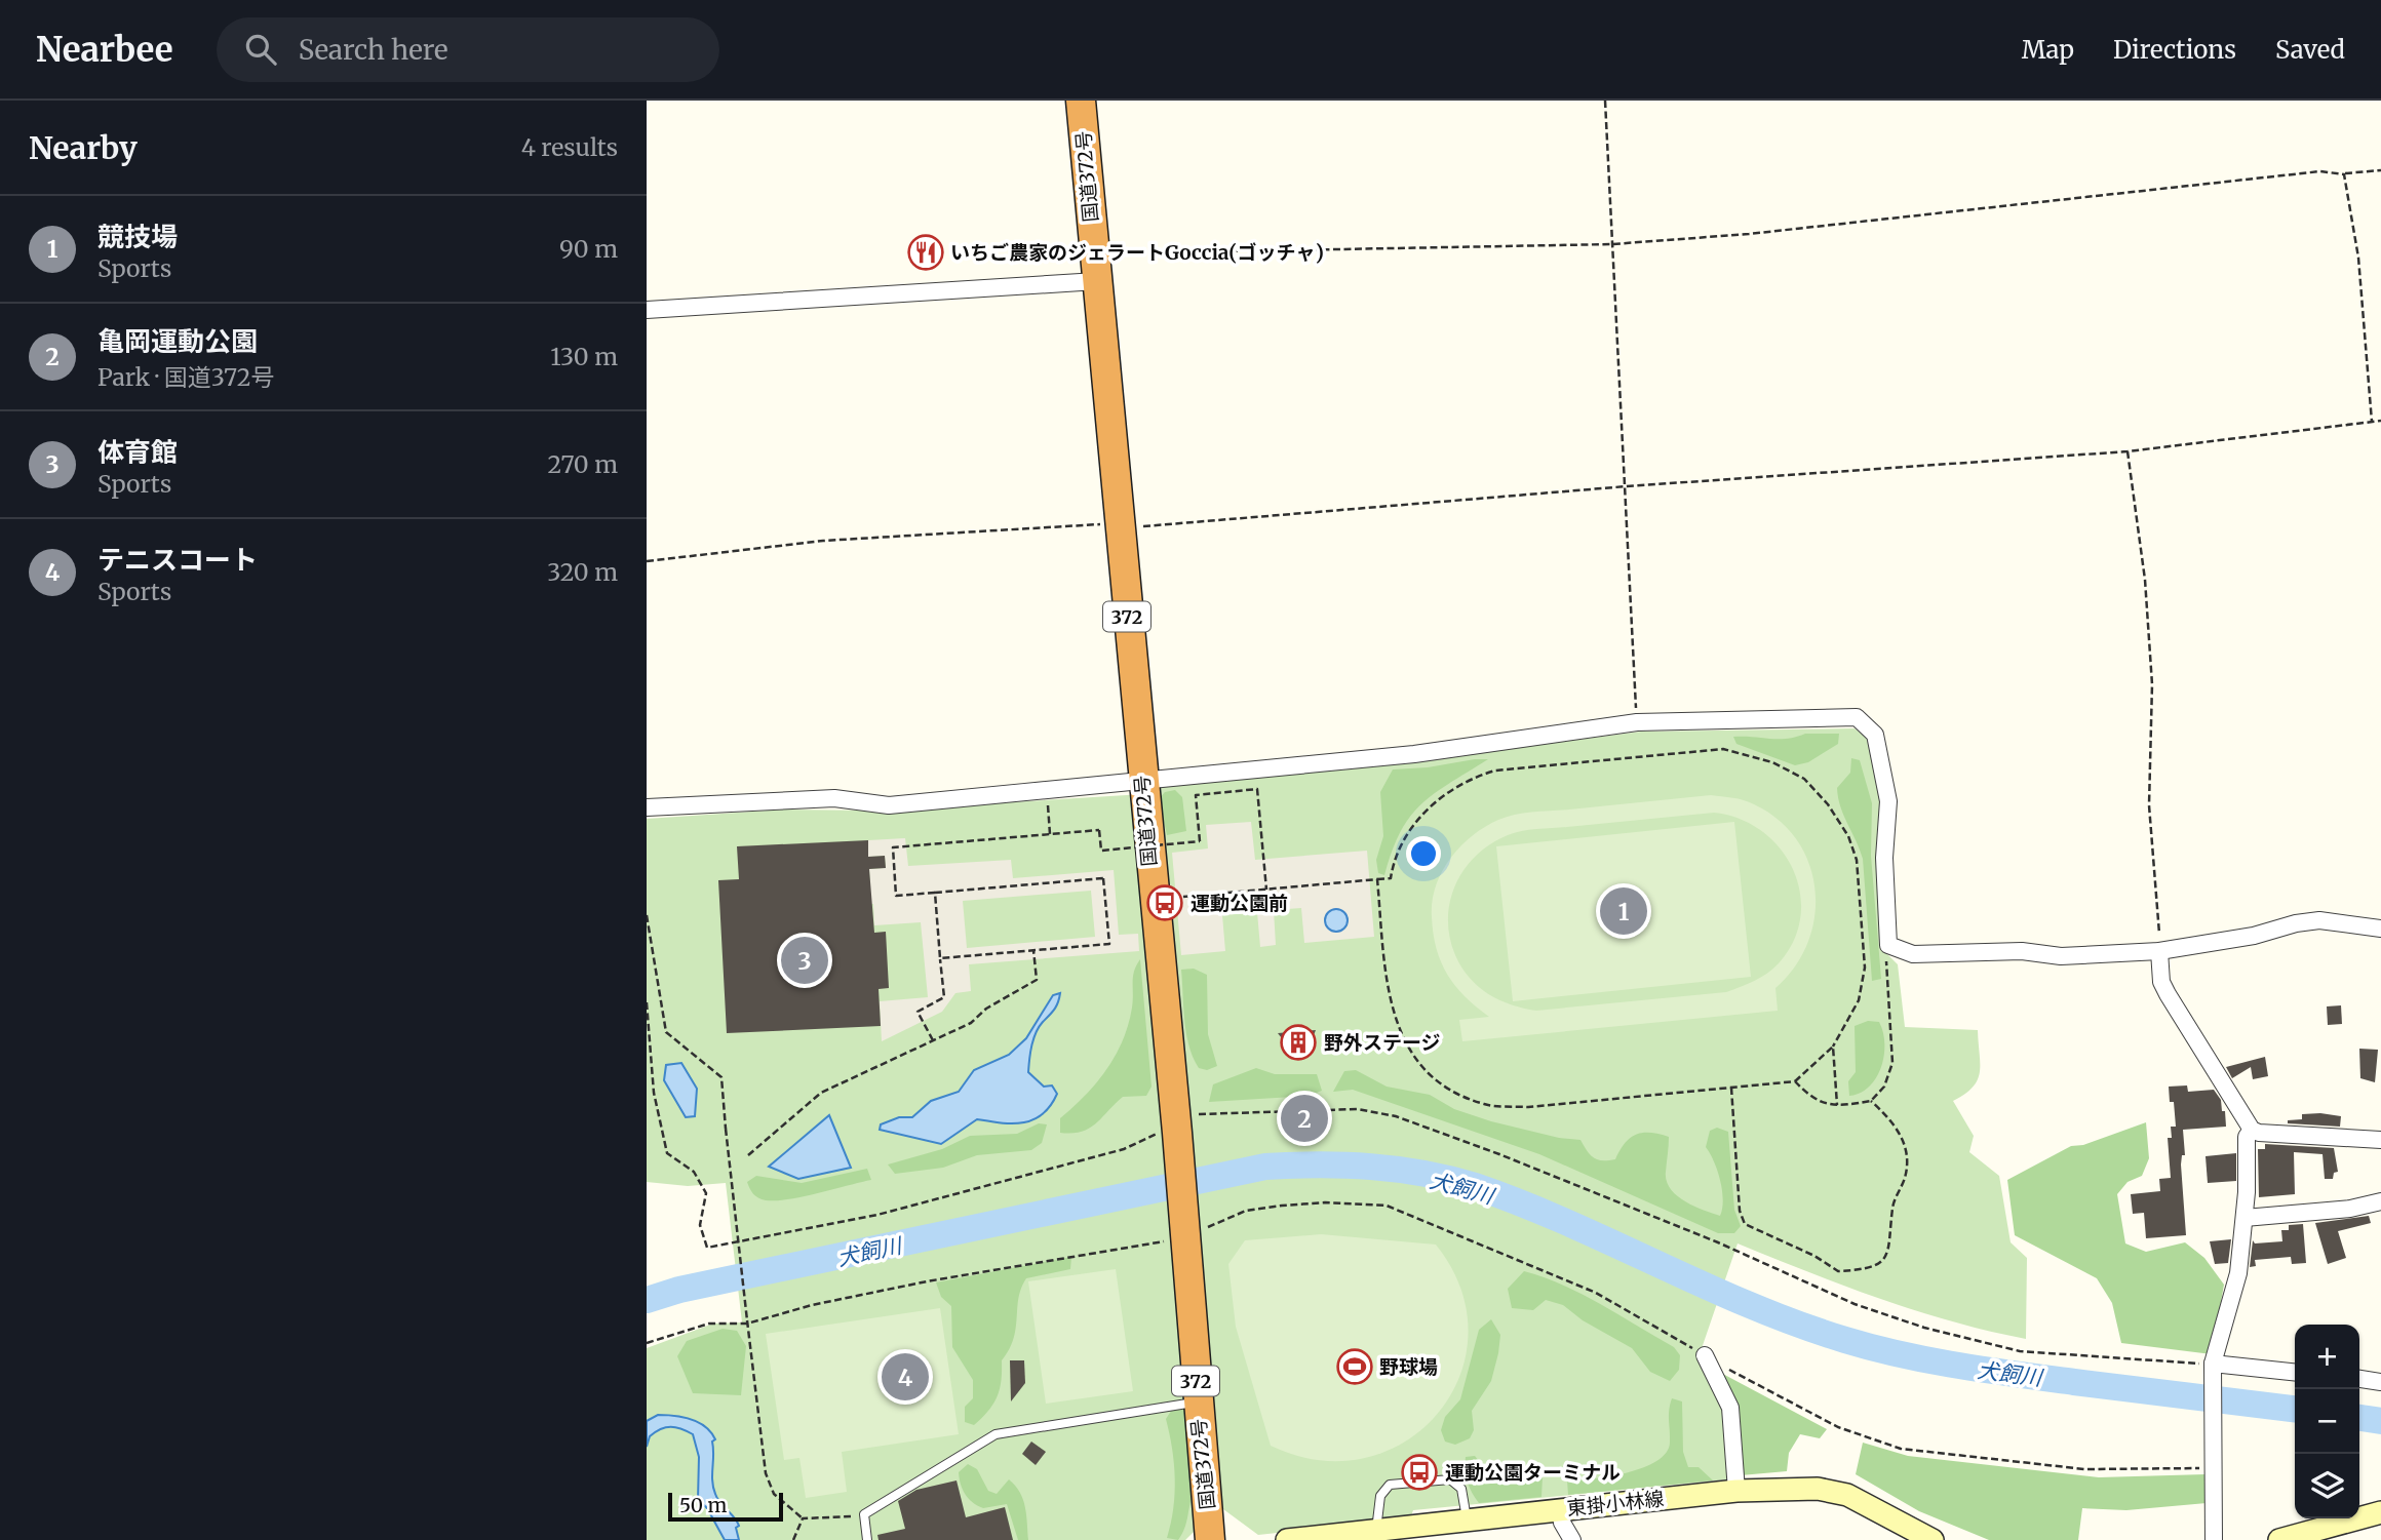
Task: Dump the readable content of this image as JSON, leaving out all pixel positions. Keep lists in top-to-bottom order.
{
  "streets": {
    "highway": ["国道372号", "372"],
    "main road": ["東掛小林線"]
  },
  "water": ["犬飼川"],
  "places": {
    "restaurant": ["いちご農家のジェラートGoccia(ゴッチャ)"],
    "bus stop": ["運動公園前", "運動公園ターミナル"],
    "building": ["野外ステージ"],
    "sports": ["野球場"]
  },
  "scale_bar": "50 m",
  "page": {
    "header": "Nearbee",
    "search": "Search here",
    "nav": ["Map", "Directions", "Saved"],
    "heading": ["Nearby", "4 results"],
    "list": [
      {
        "mark": "1",
        "name": "競技場",
        "note": "Sports",
        "value": "90 m"
      },
      {
        "mark": "2",
        "name": "亀岡運動公園",
        "note": "Park · 国道372号",
        "value": "130 m"
      },
      {
        "mark": "3",
        "name": "体育館",
        "note": "Sports",
        "value": "270 m"
      },
      {
        "mark": "4",
        "name": "テニスコート",
        "note": "Sports",
        "value": "320 m"
      }
    ],
    "pins": [
      "1",
      "3",
      "2",
      "4"
    ],
    "map_buttons": ["+", "−"],
    "scale": "50 m"
  }
}
